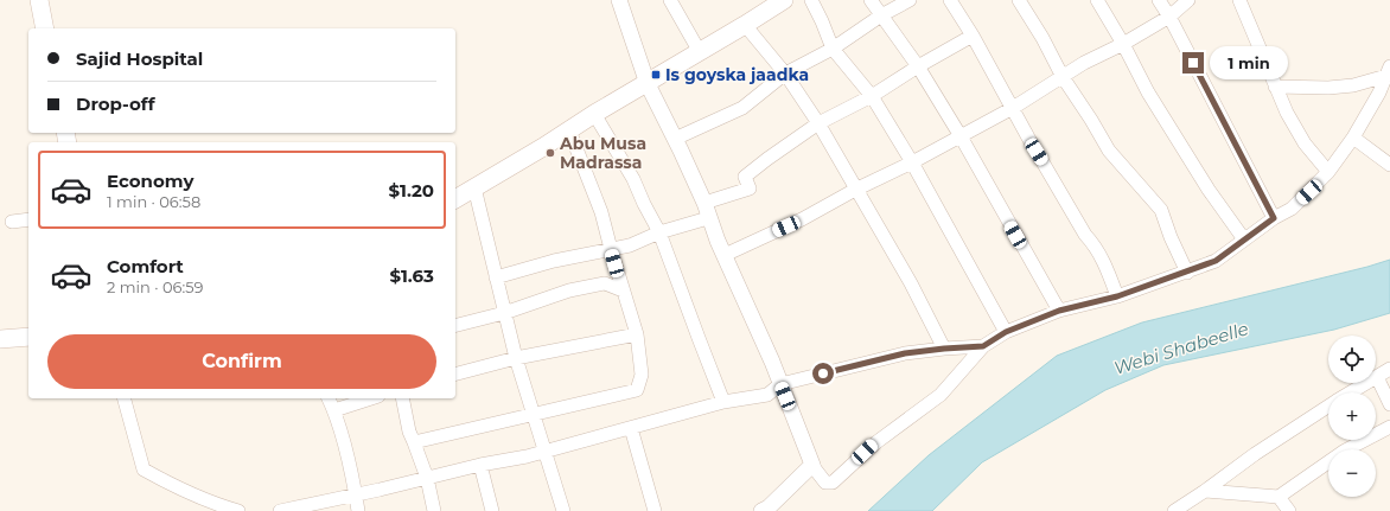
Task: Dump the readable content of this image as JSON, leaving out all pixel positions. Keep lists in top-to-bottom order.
{
  "water": ["Webi Shabeelle"],
  "places": {
    "transit": ["Is goyska jaadka"],
    "other": ["Abu Musa Madrassa"]
  },
  "page": {
    "banner": ["Sajid Hospital", "Drop-off"],
    "bubble": "1 min",
    "list": [
      {
        "name": "Economy",
        "note": "1 min · 06:58",
        "value": "$1.20"
      },
      {
        "name": "Comfort",
        "note": "2 min · 06:59",
        "value": "$1.63"
      }
    ],
    "buttons": "Confirm",
    "map_buttons": ["+", "−"]
  }
}
